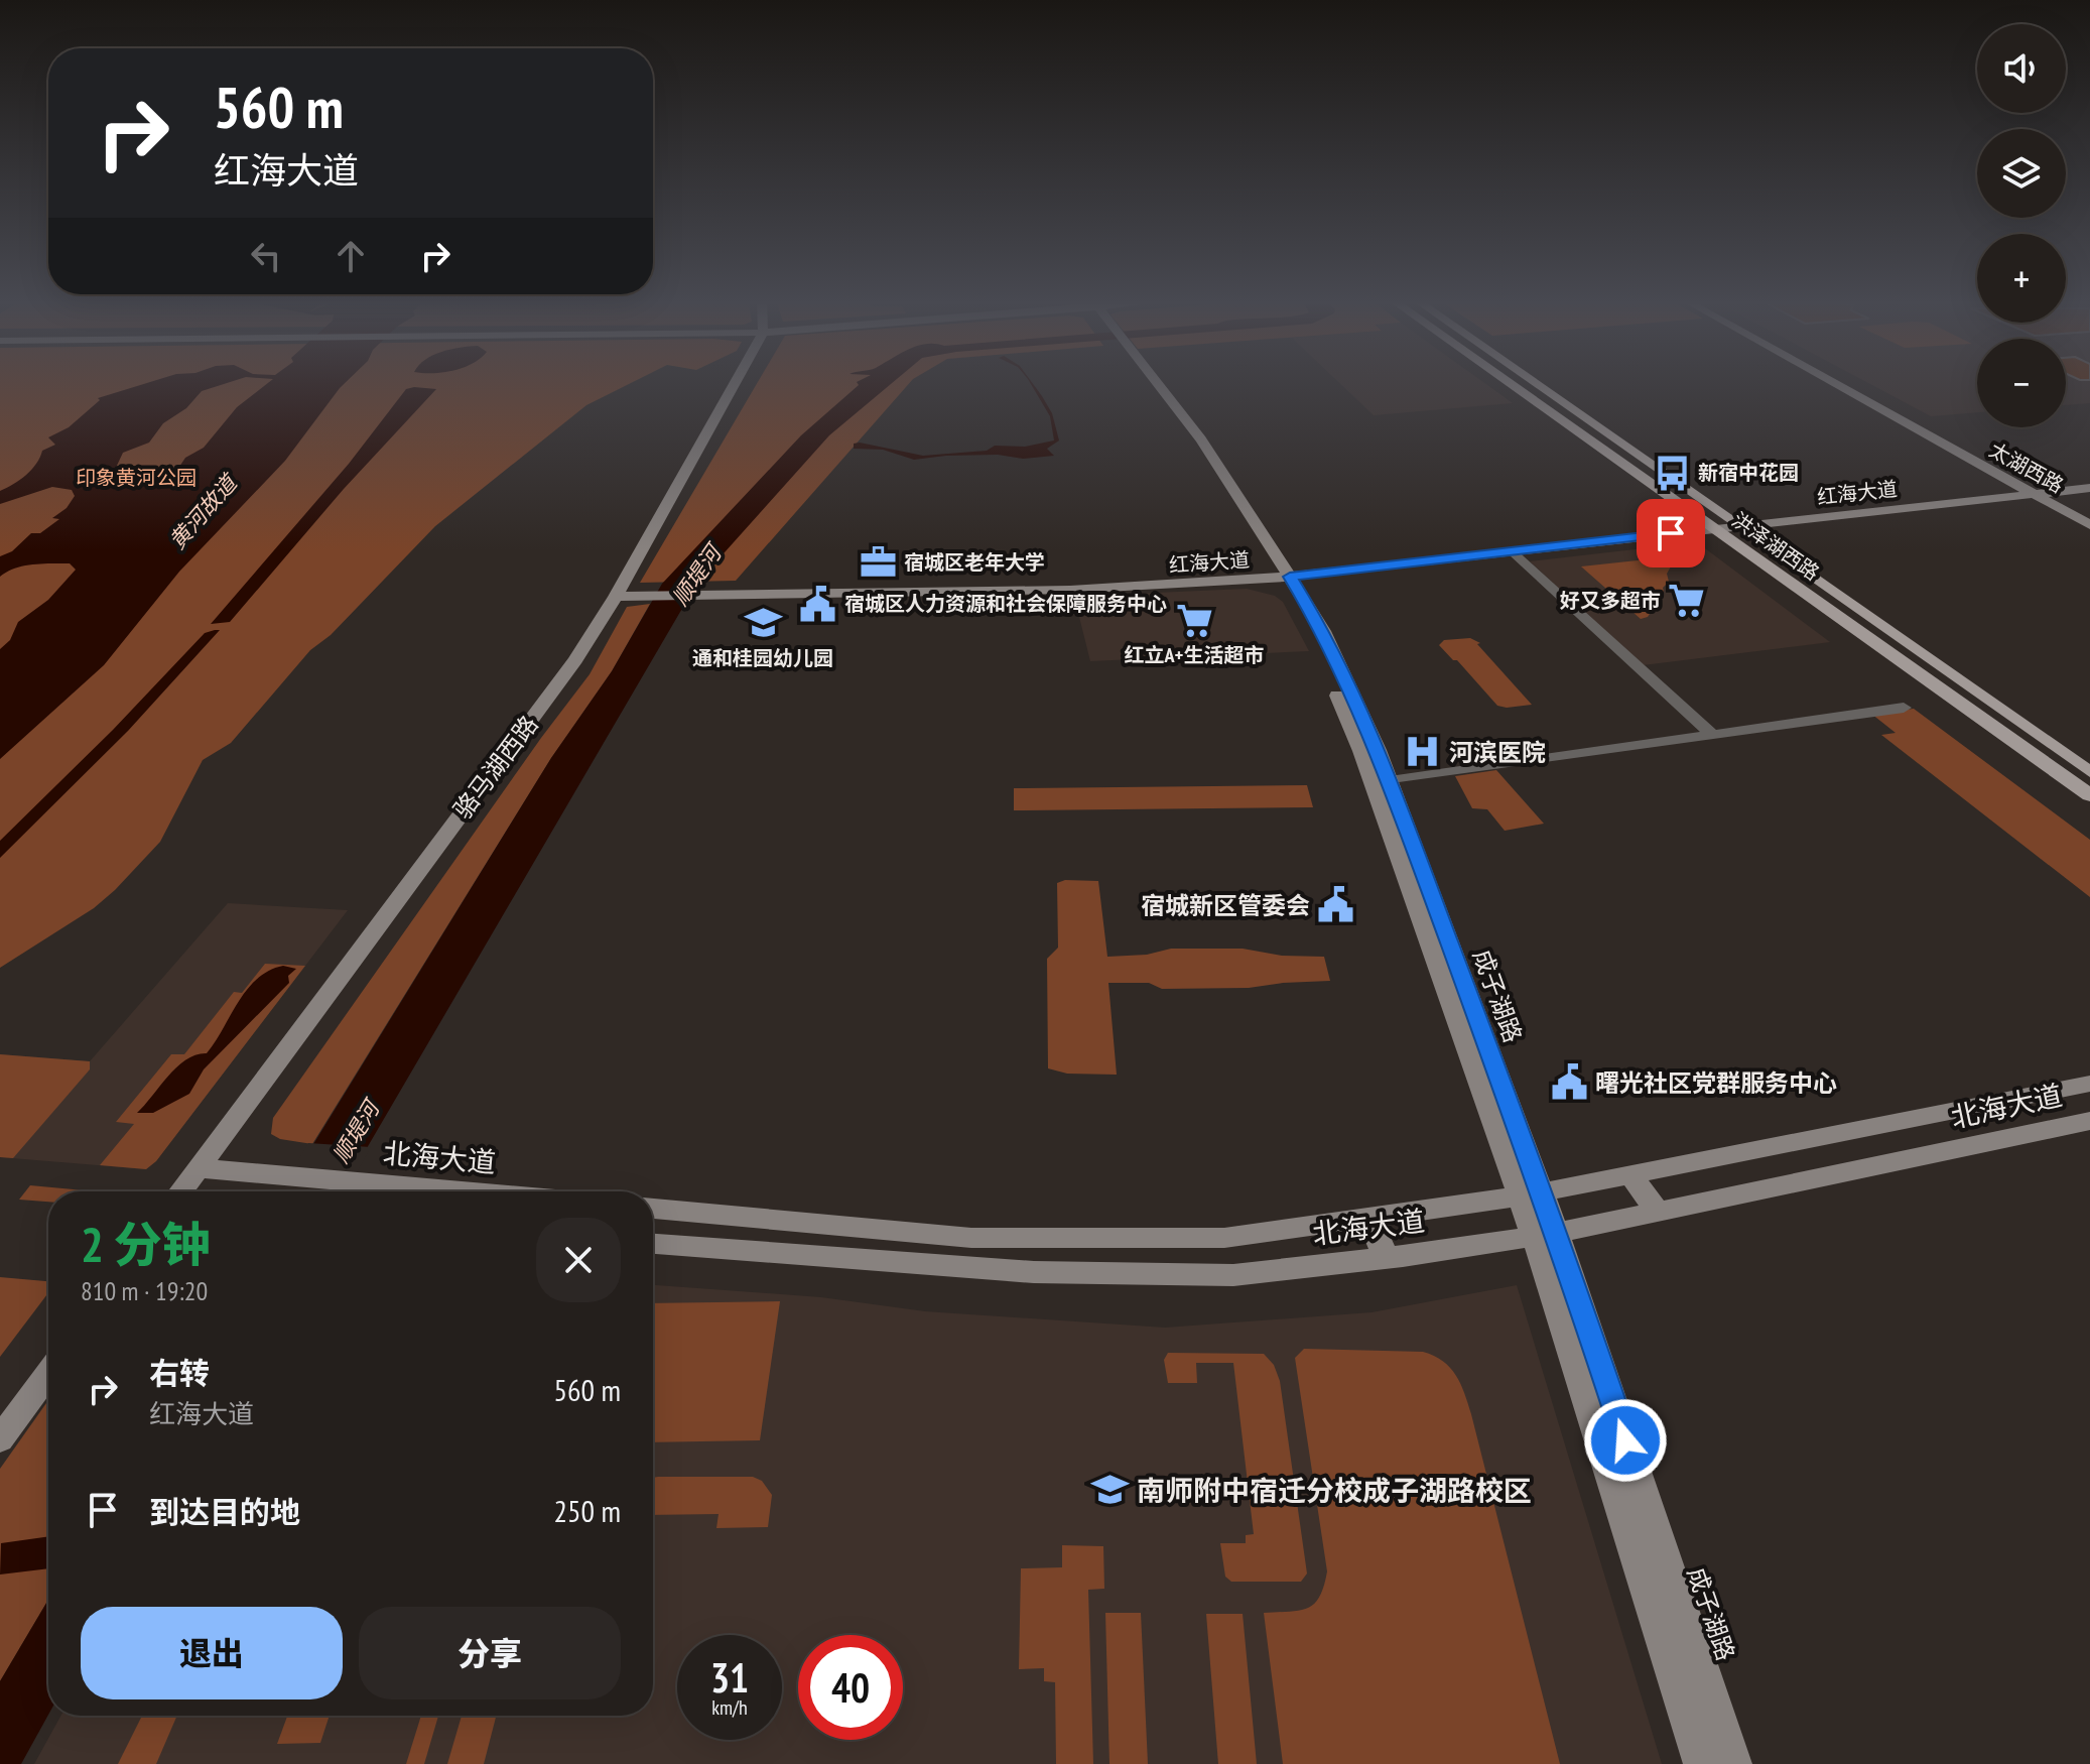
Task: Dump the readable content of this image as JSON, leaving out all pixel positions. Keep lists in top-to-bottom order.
{
  "streets": {
    "main road": ["洪泽湖西路"],
    "street": [
      "太湖西路",
      "红海大道",
      "骆马湖西路",
      "成子湖路",
      "北海大道"
    ]
  },
  "crossings": [
    ["太湖西路", "红海大道"],
    ["红海大道", "洪泽湖西路"],
    ["红海大道", "骆马湖西路"],
    ["红海大道", "成子湖路"],
    ["骆马湖西路", "北海大道"],
    ["成子湖路", "北海大道"]
  ],
  "water": ["黄河故道", "顺堤河"],
  "parks": ["印象黄河公园"],
  "places": {
    "bus stop": ["新宿中花园"],
    "office": ["宿城区老年大学"],
    "supermarket": ["好又多超市", "红立A+生活超市"],
    "public building": ["宿城区人力资源和社会保障服务中心", "宿城新区管委会", "曙光社区党群服务中心"],
    "school or university": ["通和桂园幼儿园", "南师附中宿迁分校成子湖路校区"],
    "hospital": ["河滨医院"]
  },
  "page": {
    "map_buttons": ["+", "−"],
    "turn": ["560 m", "红海大道"],
    "heading": ["2 分钟", "810 m · 19:20"],
    "list": [
      {
        "name": "右转",
        "note": "红海大道",
        "value": "560 m"
      },
      {
        "name": "到达目的地",
        "value": "250 m"
      }
    ],
    "buttons": ["退出", "分享"],
    "speed": "31 km/h",
    "limit": "40"
  }
}
